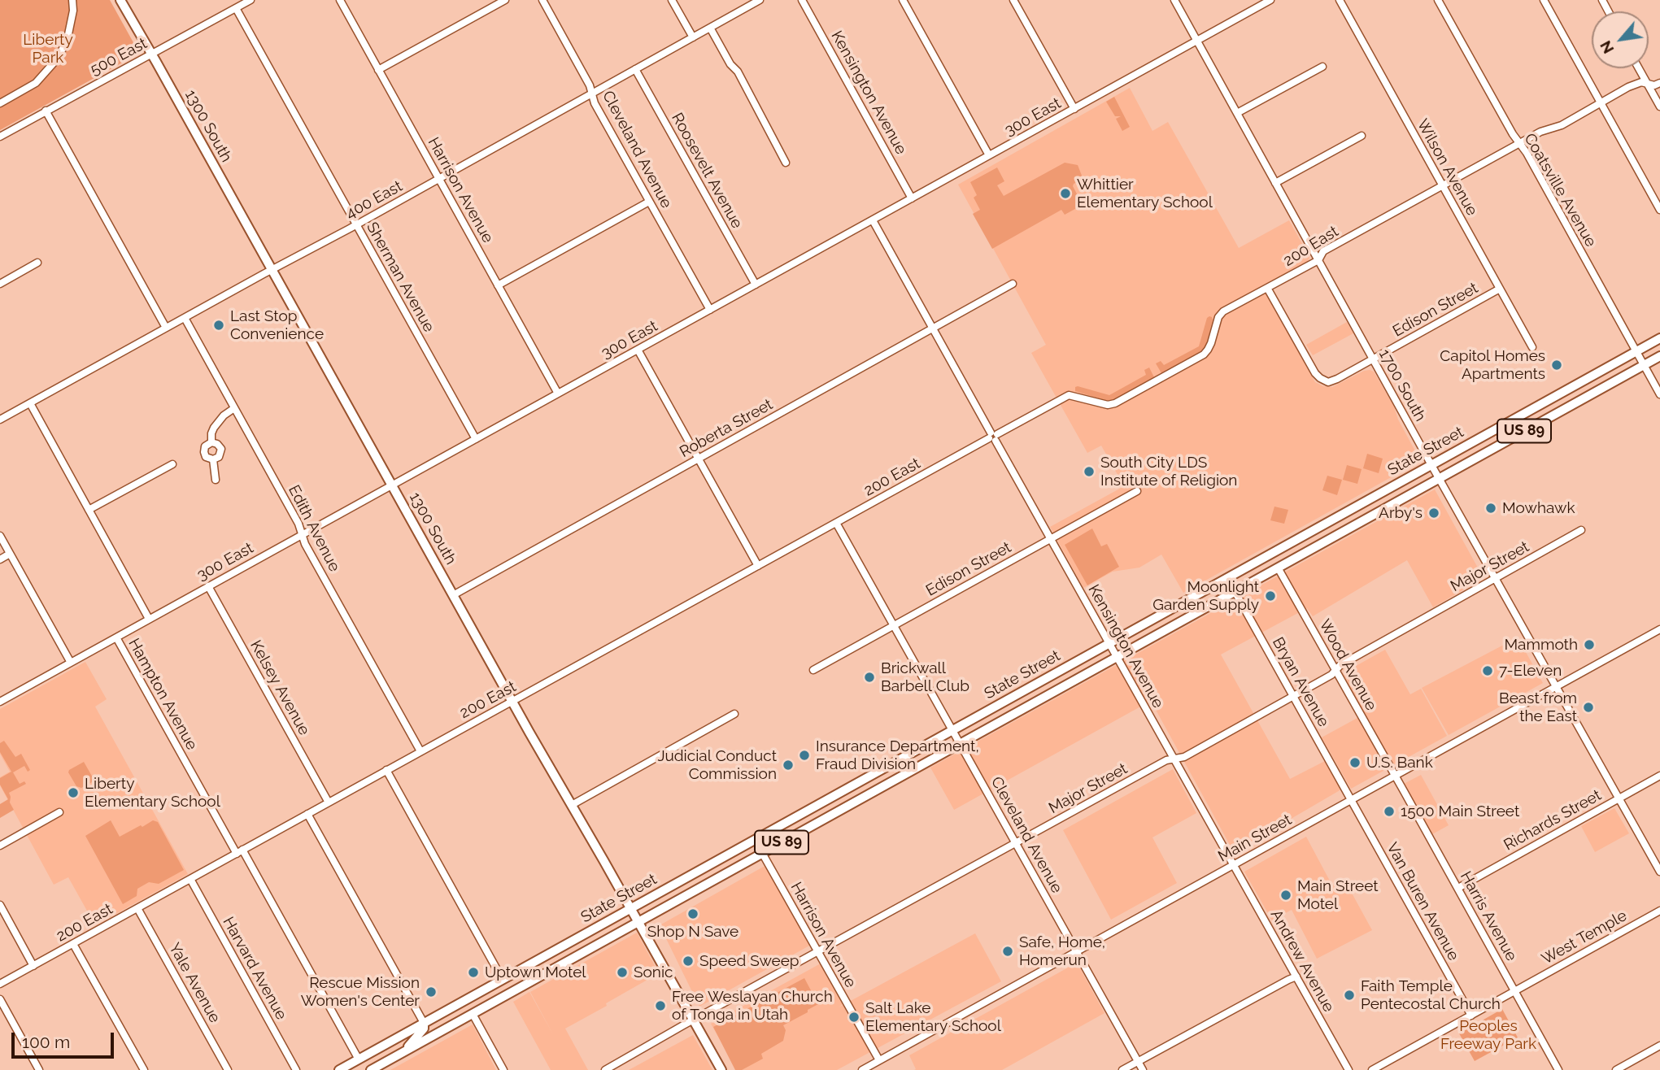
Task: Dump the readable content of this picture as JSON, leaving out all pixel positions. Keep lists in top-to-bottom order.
{
  "streets": {
    "main road": ["1300 South", "US 89", "State Street"],
    "street": [
      "500 East",
      "Kensington Avenue",
      "300 East",
      "Cleveland Avenue",
      "Wilson Avenue",
      "Roosevelt Avenue",
      "Harrison Avenue",
      "Coatsville Avenue",
      "400 East",
      "200 East",
      "Sherman Avenue",
      "Edison Street",
      "1700 South",
      "Roberta Street",
      "Edith Avenue",
      "Major Street",
      "Wood Avenue",
      "Bryan Avenue",
      "Kelsey Avenue",
      "Hampton Avenue",
      "Richards Street",
      "Main Street",
      "Van Buren Avenue",
      "Harris Avenue",
      "West Temple",
      "Andrew Avenue",
      "Harvard Avenue",
      "Yale Avenue"
    ]
  },
  "crossings": [
    ["500 East", "1300 South"],
    ["500 East", "Sherman Avenue"],
    ["Kensington Avenue", "300 East"],
    ["Kensington Avenue", "200 East"],
    ["Kensington Avenue", "Edison Street"],
    ["Kensington Avenue", "Roberta Street"],
    ["Kensington Avenue", "State Street"],
    ["Kensington Avenue", "Major Street"],
    ["Kensington Avenue", "Main Street"],
    ["Kensington Avenue", "Andrew Avenue"],
    ["300 East", "1300 South"],
    ["300 East", "Cleveland Avenue"],
    ["300 East", "Roosevelt Avenue"],
    ["300 East", "Harrison Avenue"],
    ["300 East", "Sherman Avenue"],
    ["300 East", "1700 South"],
    ["300 East", "Edith Avenue"],
    ["300 East", "Kelsey Avenue"],
    ["300 East", "Hampton Avenue"],
    ["1300 South", "400 East"],
    ["1300 South", "200 East"],
    ["1300 South", "Roberta Street"],
    ["1300 South", "State Street"],
    ["1300 South", "Major Street"],
    ["Cleveland Avenue", "400 East"],
    ["Cleveland Avenue", "200 East"],
    ["Cleveland Avenue", "Edison Street"],
    ["Cleveland Avenue", "State Street"],
    ["Cleveland Avenue", "Major Street"],
    ["Cleveland Avenue", "Main Street"],
    ["Wilson Avenue", "200 East"],
    ["Wilson Avenue", "Edison Street"],
    ["Roosevelt Avenue", "400 East"],
    ["Harrison Avenue", "400 East"],
    ["Harrison Avenue", "State Street"],
    ["Harrison Avenue", "Major Street"],
    ["Harrison Avenue", "Main Street"],
    ["Coatsville Avenue", "200 East"],
    ["Coatsville Avenue", "State Street"],
    ["400 East", "Sherman Avenue"],
    ["400 East", "Edith Avenue"],
    ["400 East", "Hampton Avenue"],
    ["200 East", "Edison Street"],
    ["200 East", "1700 South"],
    ["200 East", "Edith Avenue"],
    ["200 East", "Kelsey Avenue"],
    ["200 East", "Hampton Avenue"],
    ["200 East", "Harvard Avenue"],
    ["200 East", "Yale Avenue"],
    ["Edison Street", "1700 South"],
    ["1700 South", "State Street"],
    ["1700 South", "Major Street"],
    ["1700 South", "Richards Street"],
    ["1700 South", "Main Street"],
    ["State Street", "Wood Avenue"],
    ["State Street", "Bryan Avenue"],
    ["State Street", "Hampton Avenue"],
    ["Major Street", "Wood Avenue"],
    ["Major Street", "Bryan Avenue"],
    ["Wood Avenue", "Main Street"],
    ["Wood Avenue", "Harris Avenue"],
    ["Bryan Avenue", "Main Street"],
    ["Bryan Avenue", "Van Buren Avenue"],
    ["Richards Street", "Harris Avenue"],
    ["Main Street", "Van Buren Avenue"],
    ["Main Street", "Harris Avenue"],
    ["Main Street", "Andrew Avenue"],
    ["Van Buren Avenue", "West Temple"],
    ["Harris Avenue", "West Temple"]
  ],
  "parks": ["Liberty Park", "Peoples Freeway Park"],
  "places": [
    "Whittier Elementary School",
    "Last Stop Convenience",
    "Capitol Homes Apartments",
    "South City LDS Institute of Religion",
    "Mowhawk",
    "Arby's",
    "Moonlight Garden Supply",
    "Mammoth",
    "7-Eleven",
    "Brickwall Barbell Club",
    "Beast from the East",
    "Insurance Department, Fraud Division",
    "U.S. Bank",
    "Judicial Conduct Commission",
    "Liberty Elementary School",
    "1500 Main Street",
    "Main Street Motel",
    "Shop N Save",
    "Safe, Home, Homerun",
    "Speed Sweep",
    "Uptown Motel",
    "Sonic",
    "Rescue Mission Women's Center",
    "Faith Temple Pentecostal Church",
    "Free Weslayan Church of Tonga in Utah",
    "Salt Lake Elementary School"
  ],
  "scale_bar": "100 m",
  "north": "bottom left"
}
